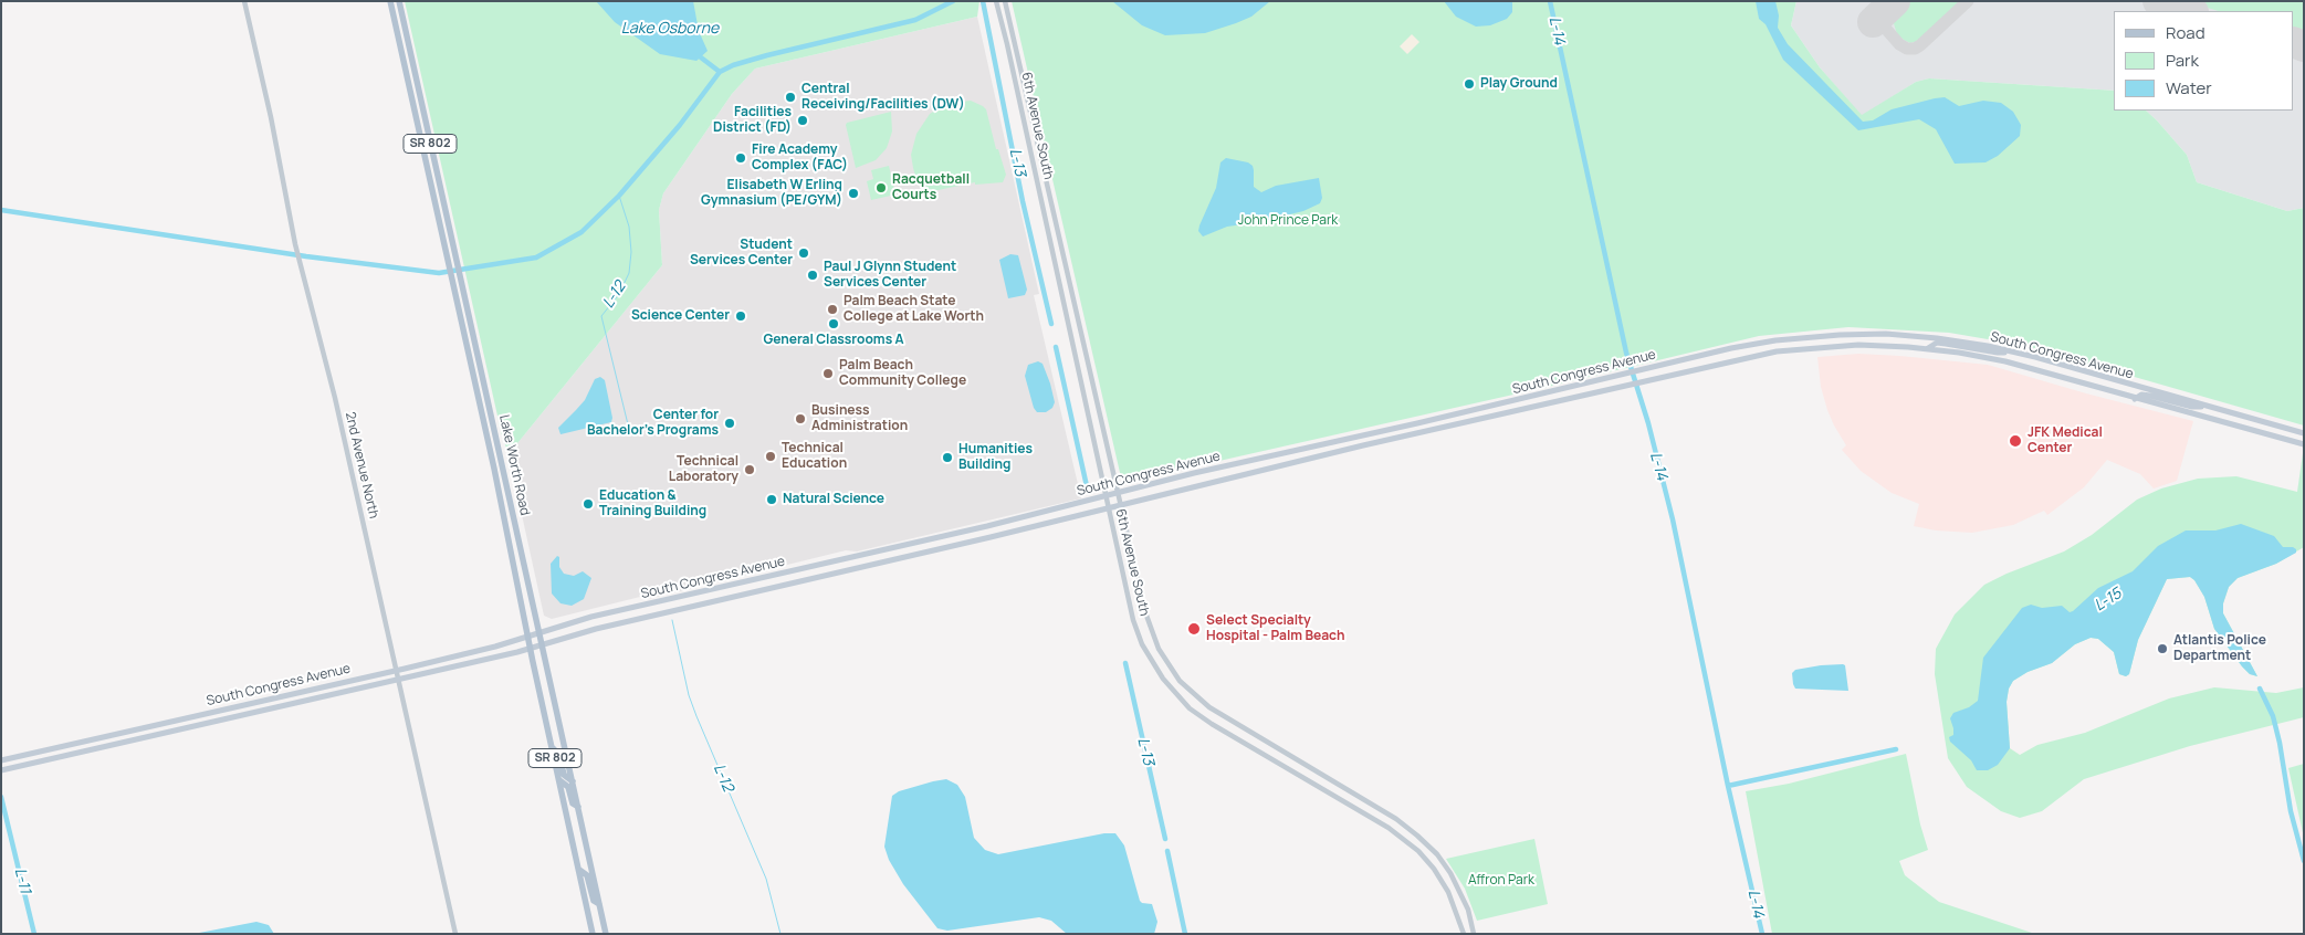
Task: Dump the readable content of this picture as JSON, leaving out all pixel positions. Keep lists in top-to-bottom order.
{
  "streets": {
    "main road": ["SR 802", "South Congress Avenue", "Lake Worth Road"],
    "street": ["6th Avenue South", "2nd Avenue North"]
  },
  "crossings": [
    ["6th Avenue South", "South Congress Avenue"],
    ["South Congress Avenue", "2nd Avenue North"],
    ["South Congress Avenue", "Lake Worth Road"]
  ],
  "water": [
    "Lake Osborne",
    "L-14",
    "L-13",
    "L-12",
    "L-15",
    "L-11"
  ],
  "parks": ["John Prince Park", "Affron Park"],
  "places": [
    "Play Ground",
    "Central Receiving/Facilities (DW)",
    "Facilities District (FD)",
    "Fire Academy Complex (FAC)",
    "Racquetball Courts",
    "Elisabeth W Erling Gymnasium (PE/GYM)",
    "Student Services Center",
    "Paul J Glynn Student Services Center",
    "Palm Beach State College at Lake Worth",
    "Science Center",
    "General Classrooms A",
    "Palm Beach Community College",
    "Business Administration",
    "Center for Bachelor’s Programs",
    "JFK Medical Center",
    "Technical Education",
    "Humanities Building",
    "Technical Laboratory",
    "Natural Science",
    "Education & Training Building",
    "Select Specialty Hospital - Palm Beach",
    "Atlantis Police Department"
  ],
  "legend": ["Road", "Park", "Water"]
}
